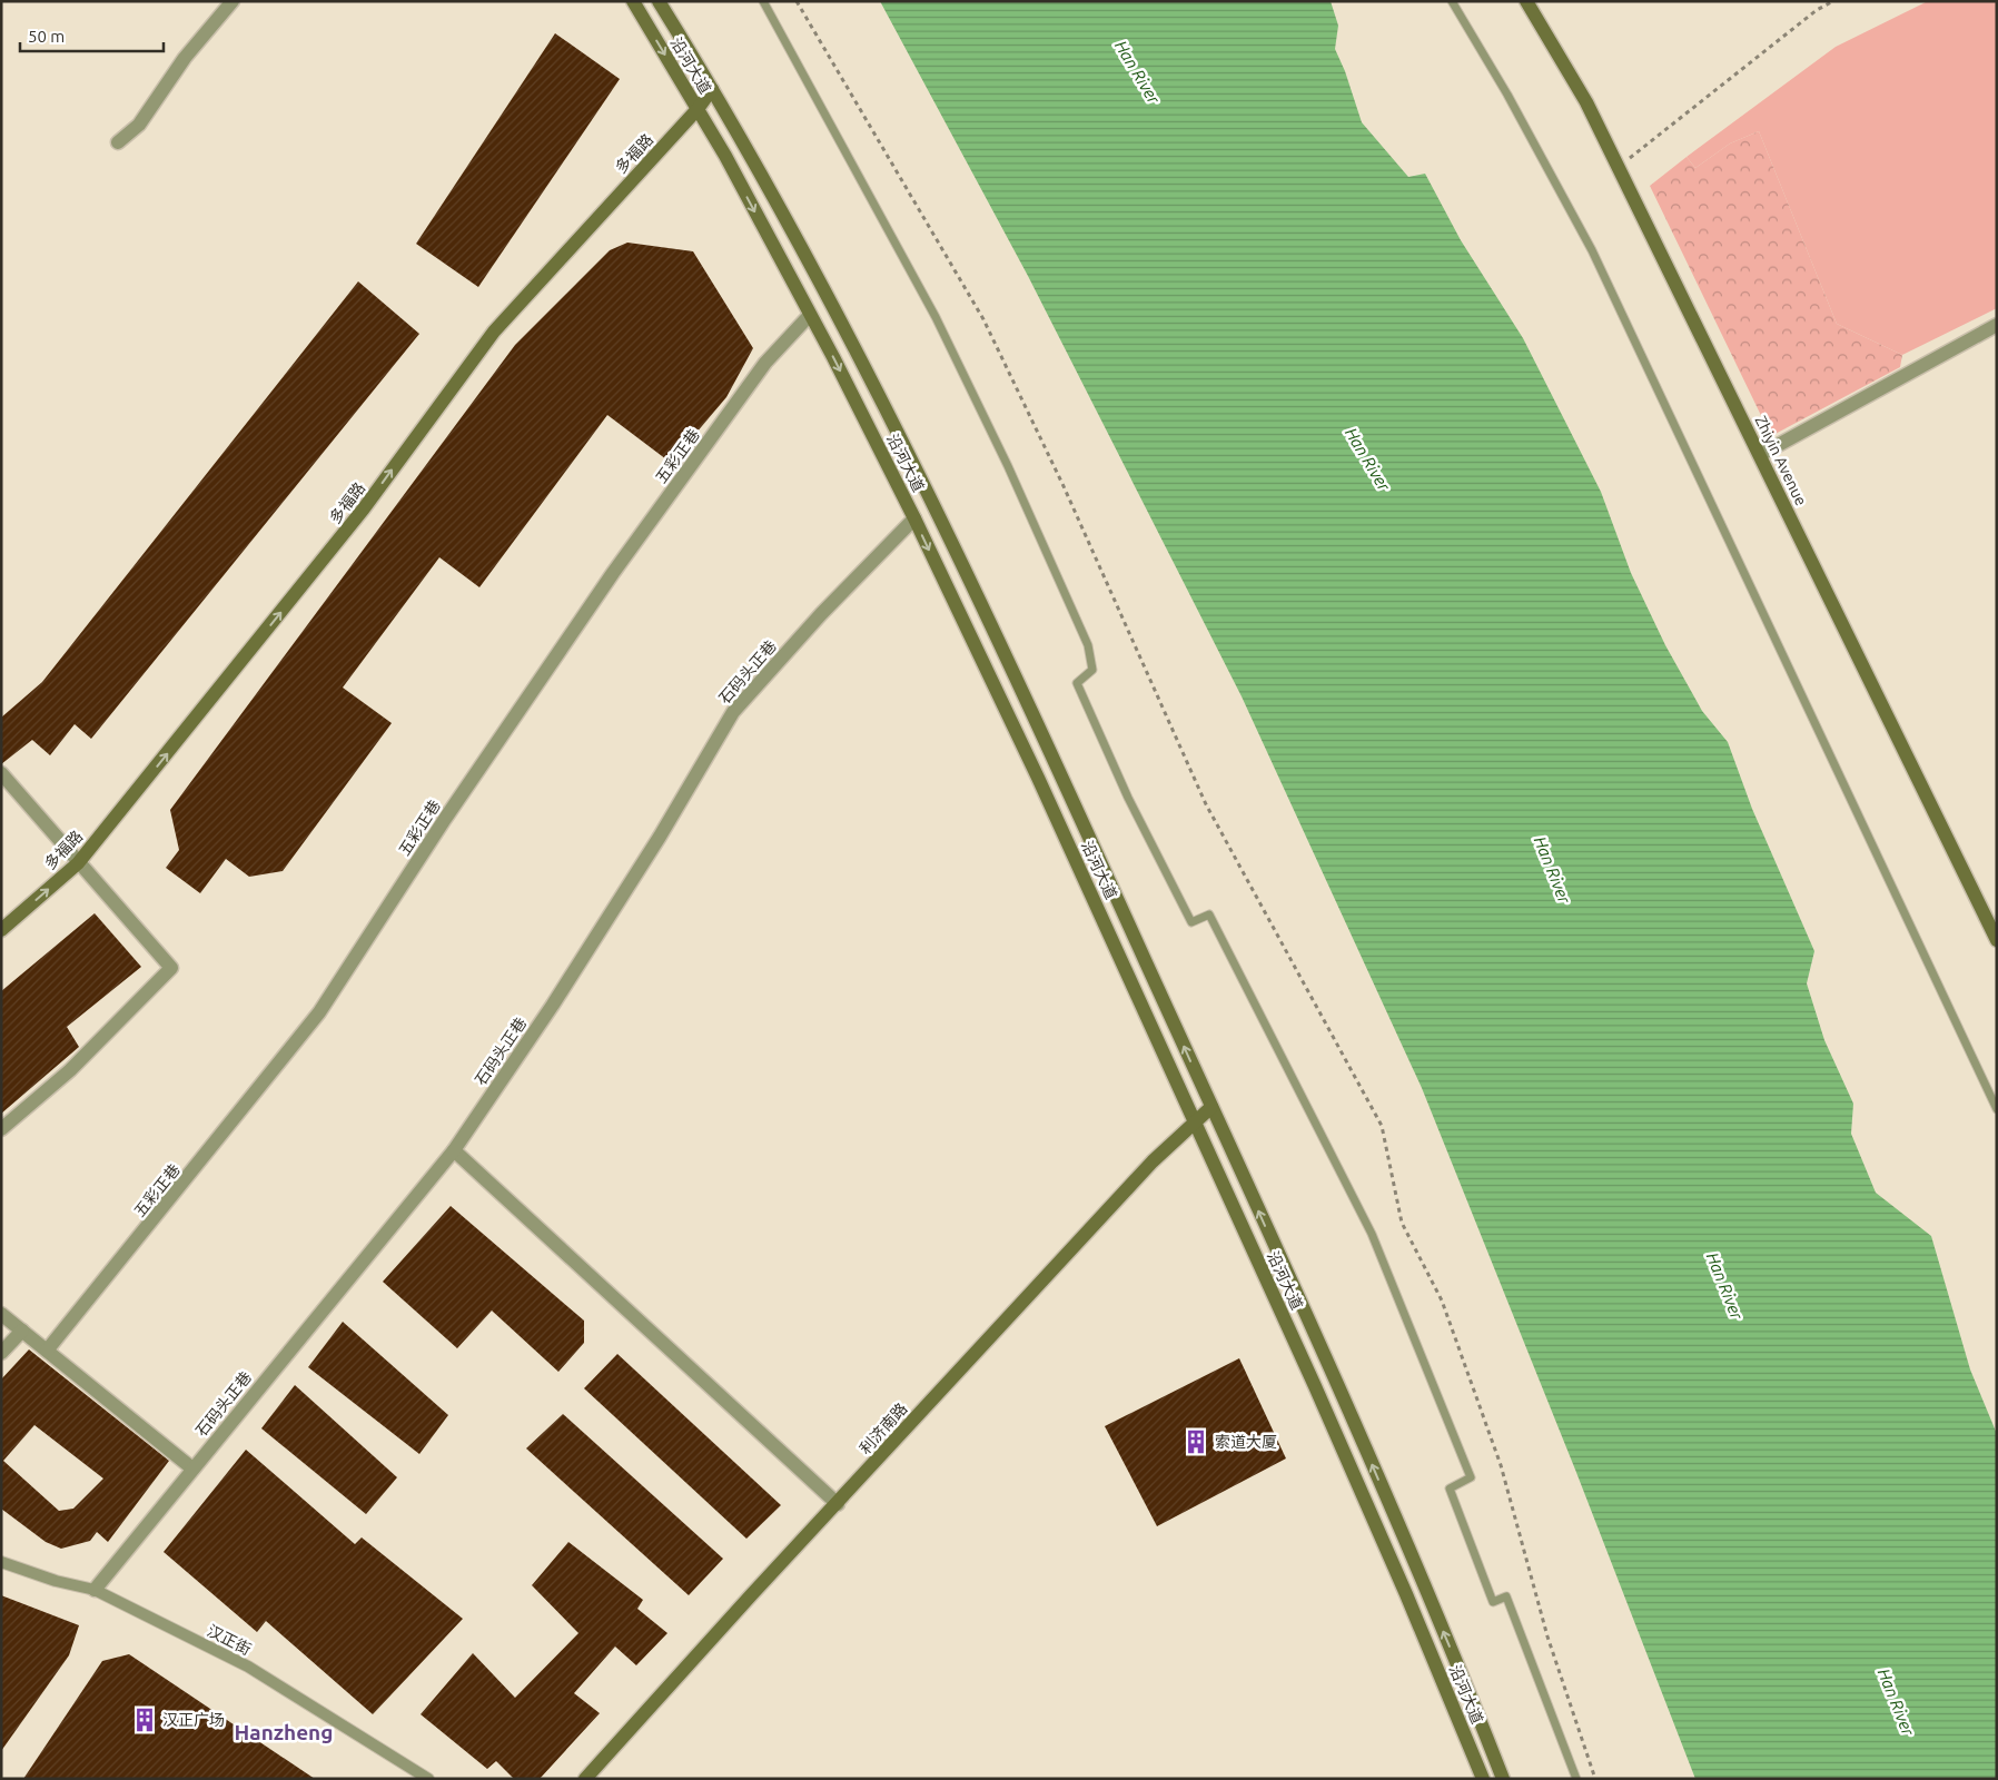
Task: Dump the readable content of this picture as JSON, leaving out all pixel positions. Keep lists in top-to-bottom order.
{
  "streets": {
    "main road": [
      "沿河大道",
      "多福路",
      "Zhiyin Avenue",
      "利济南路"
    ],
    "street": ["五彩正巷", "石码头正巷", "汉正街"]
  },
  "crossings": [
    ["沿河大道", "多福路"],
    ["沿河大道", "五彩正巷"],
    ["沿河大道", "石码头正巷"],
    ["沿河大道", "利济南路"],
    ["石码头正巷", "汉正街"]
  ],
  "one_way": ["多福路"],
  "districts": ["Hanzheng"],
  "water": ["Han River"],
  "places": {
    "building": ["索道大厦", "汉正广场"]
  },
  "scale_bar": "50 m"
}
